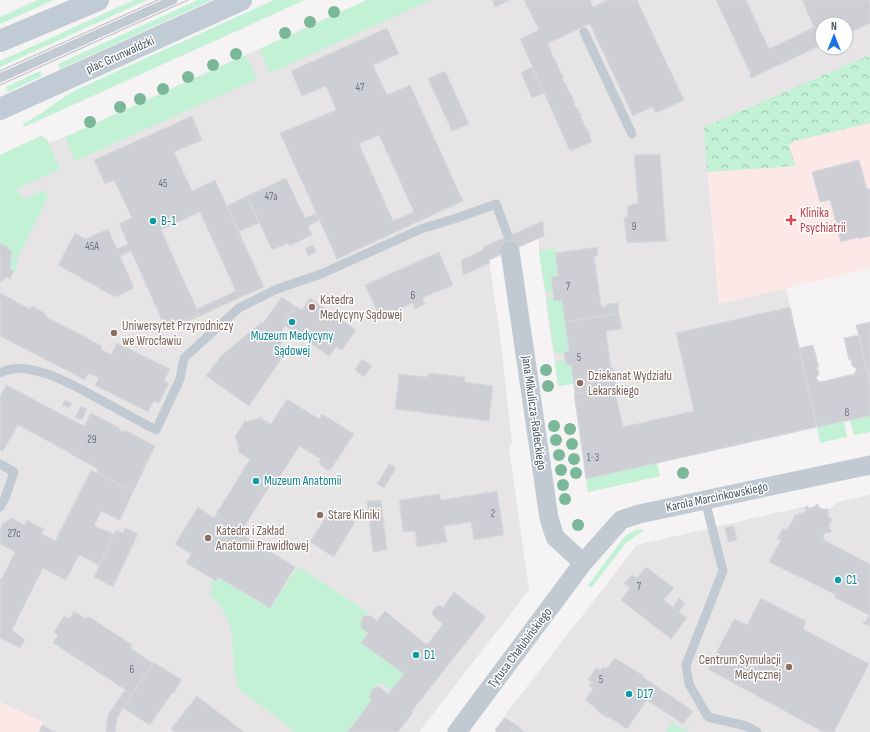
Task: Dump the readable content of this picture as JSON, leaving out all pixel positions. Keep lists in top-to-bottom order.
{
  "streets": {
    "main road": ["plac Grunwaldzki"],
    "street": ["Jana Mikulicza-Radeckiego", "Karola Marcinkowskiego", "Tytusa Chałubińskiego"]
  },
  "crossings": [
    ["Jana Mikulicza-Radeckiego", "Karola Marcinkowskiego"],
    ["Jana Mikulicza-Radeckiego", "Tytusa Chałubińskiego"],
    ["Karola Marcinkowskiego", "Tytusa Chałubińskiego"]
  ],
  "places": {
    "health": ["Klinika Psychiatrii"],
    "other": [
      "B-1",
      "Katedra Medycyny Sądowej",
      "Muzeum Medycyny Sądowej",
      "Uniwersytet Przyrodniczy we Wrocławiu",
      "Dziekanat Wydziału Lekarskiego",
      "Muzeum Anatomii",
      "Stare Kliniki",
      "Katedra i Zakład Anatomii Prawidłowej",
      "C1",
      "D1",
      "Centrum Symulacji Medycznej",
      "D17"
    ]
  },
  "house_numbers": [
    "47",
    "45",
    "47a",
    "9",
    "45A",
    "7",
    "6",
    "5",
    "8",
    "29",
    "1-3",
    "2",
    "27c",
    "7",
    "6",
    "5"
  ],
  "north": "top"
}
